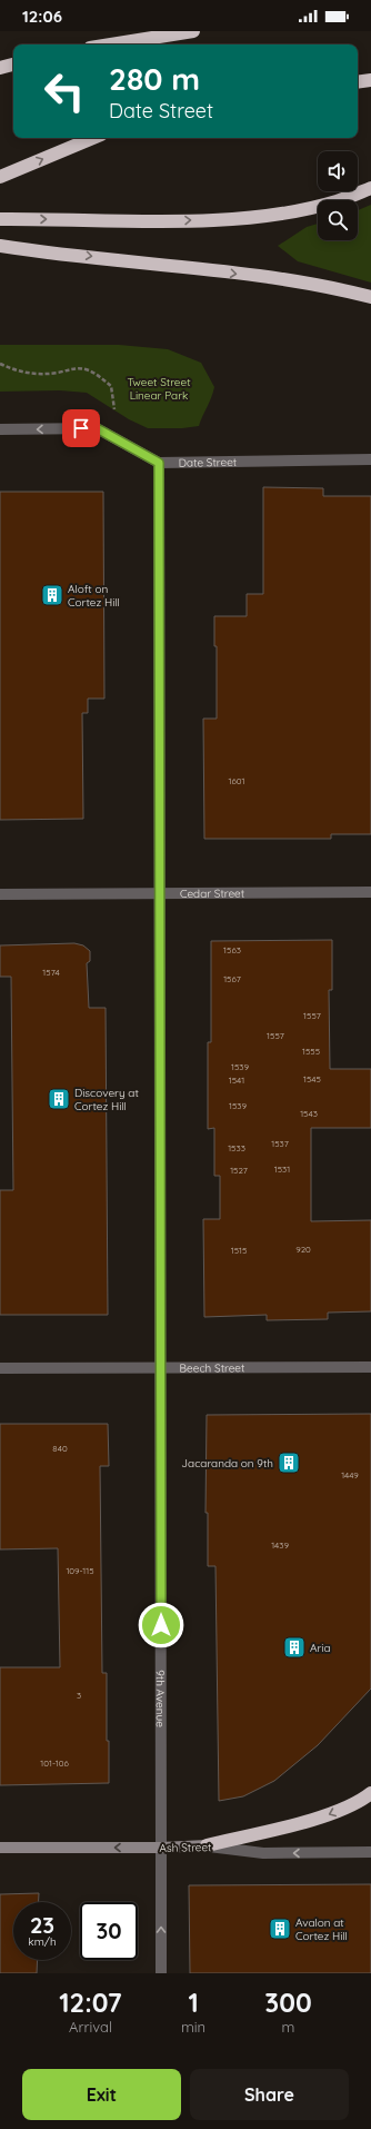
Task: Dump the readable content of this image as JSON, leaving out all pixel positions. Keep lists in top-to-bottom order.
{
  "streets": {
    "main road": ["Ash Street"],
    "street": [
      "Date Street",
      "Cedar Street",
      "Beech Street",
      "9th Avenue"
    ]
  },
  "crossings": [
    ["Date Street", "9th Avenue"],
    ["Cedar Street", "9th Avenue"],
    ["Beech Street", "9th Avenue"],
    ["9th Avenue", "Ash Street"]
  ],
  "one_way": ["Date Street", "Ash Street"],
  "parks": ["Tweet Street Linear Park"],
  "places": {
    "building": [
      "Aloft on Cortez Hill",
      "Discovery at Cortez Hill",
      "Jacaranda on 9th",
      "Aria",
      "Avalon at Cortez Hill"
    ]
  },
  "house_numbers": [
    "1601",
    "1563",
    "1574",
    "1567",
    "1557",
    "1557",
    "1555",
    "1539",
    "1545",
    "1541",
    "1539",
    "1543",
    "1537",
    "1533",
    "1531",
    "1527",
    "920",
    "1515",
    "840",
    "1449",
    "1439",
    "109-115",
    "3",
    "101-106"
  ],
  "page": {
    "status": "12:06",
    "turn": ["280 m", "Date Street"],
    "speed": "23 km/h",
    "limit": "30",
    "eta": [
      "12:07",
      "Arrival",
      "1",
      "min",
      "300",
      "m"
    ],
    "buttons": ["Exit", "Share"]
  }
}
